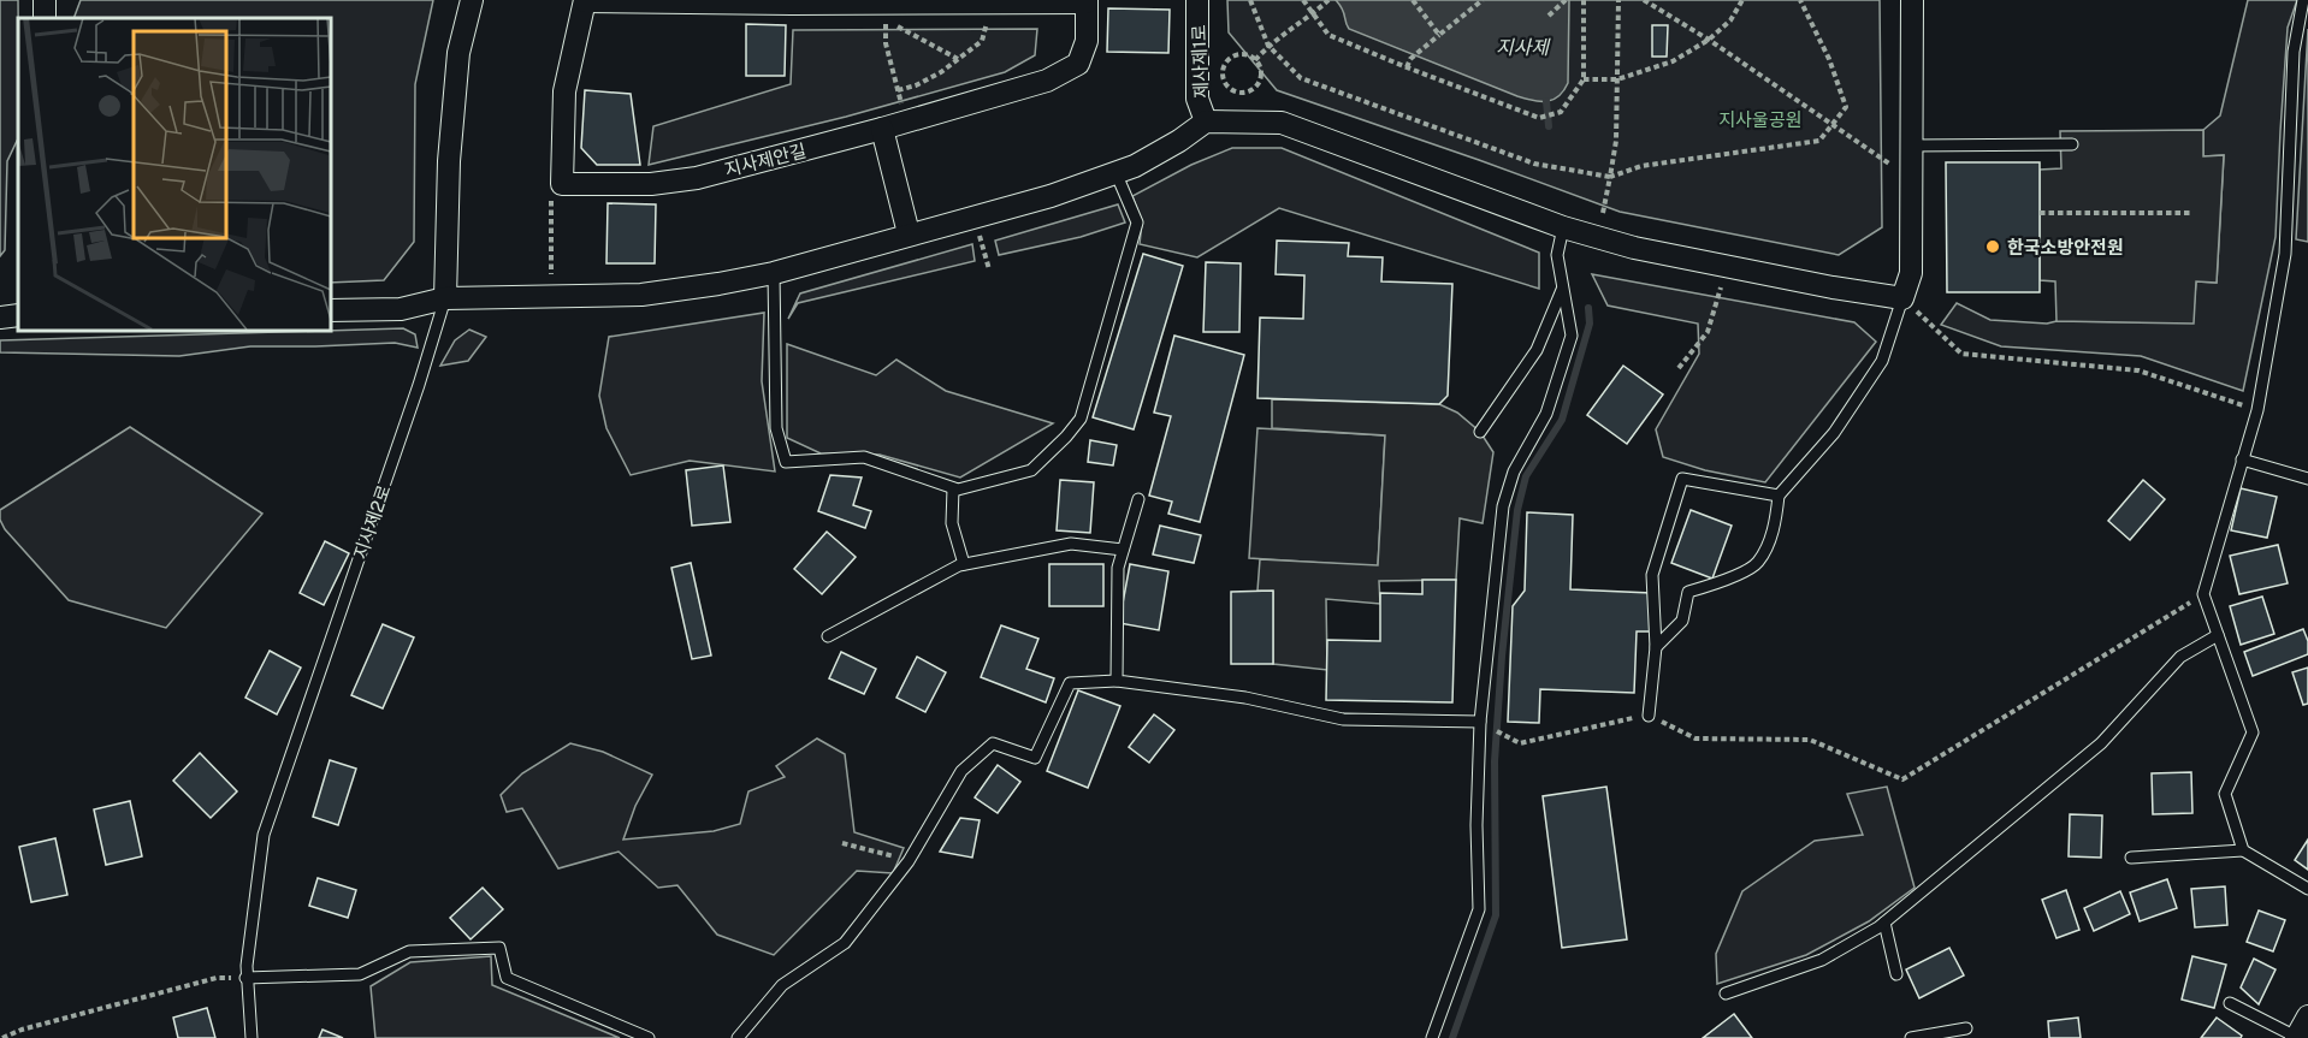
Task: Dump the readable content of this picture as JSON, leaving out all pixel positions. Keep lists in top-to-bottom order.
{
  "streets": {
    "street": ["제사제1로", "지사제안길", "지사제2로"]
  },
  "water": ["지사제"],
  "parks": ["지사울공원"],
  "places": ["한국소방안전원"]
}
